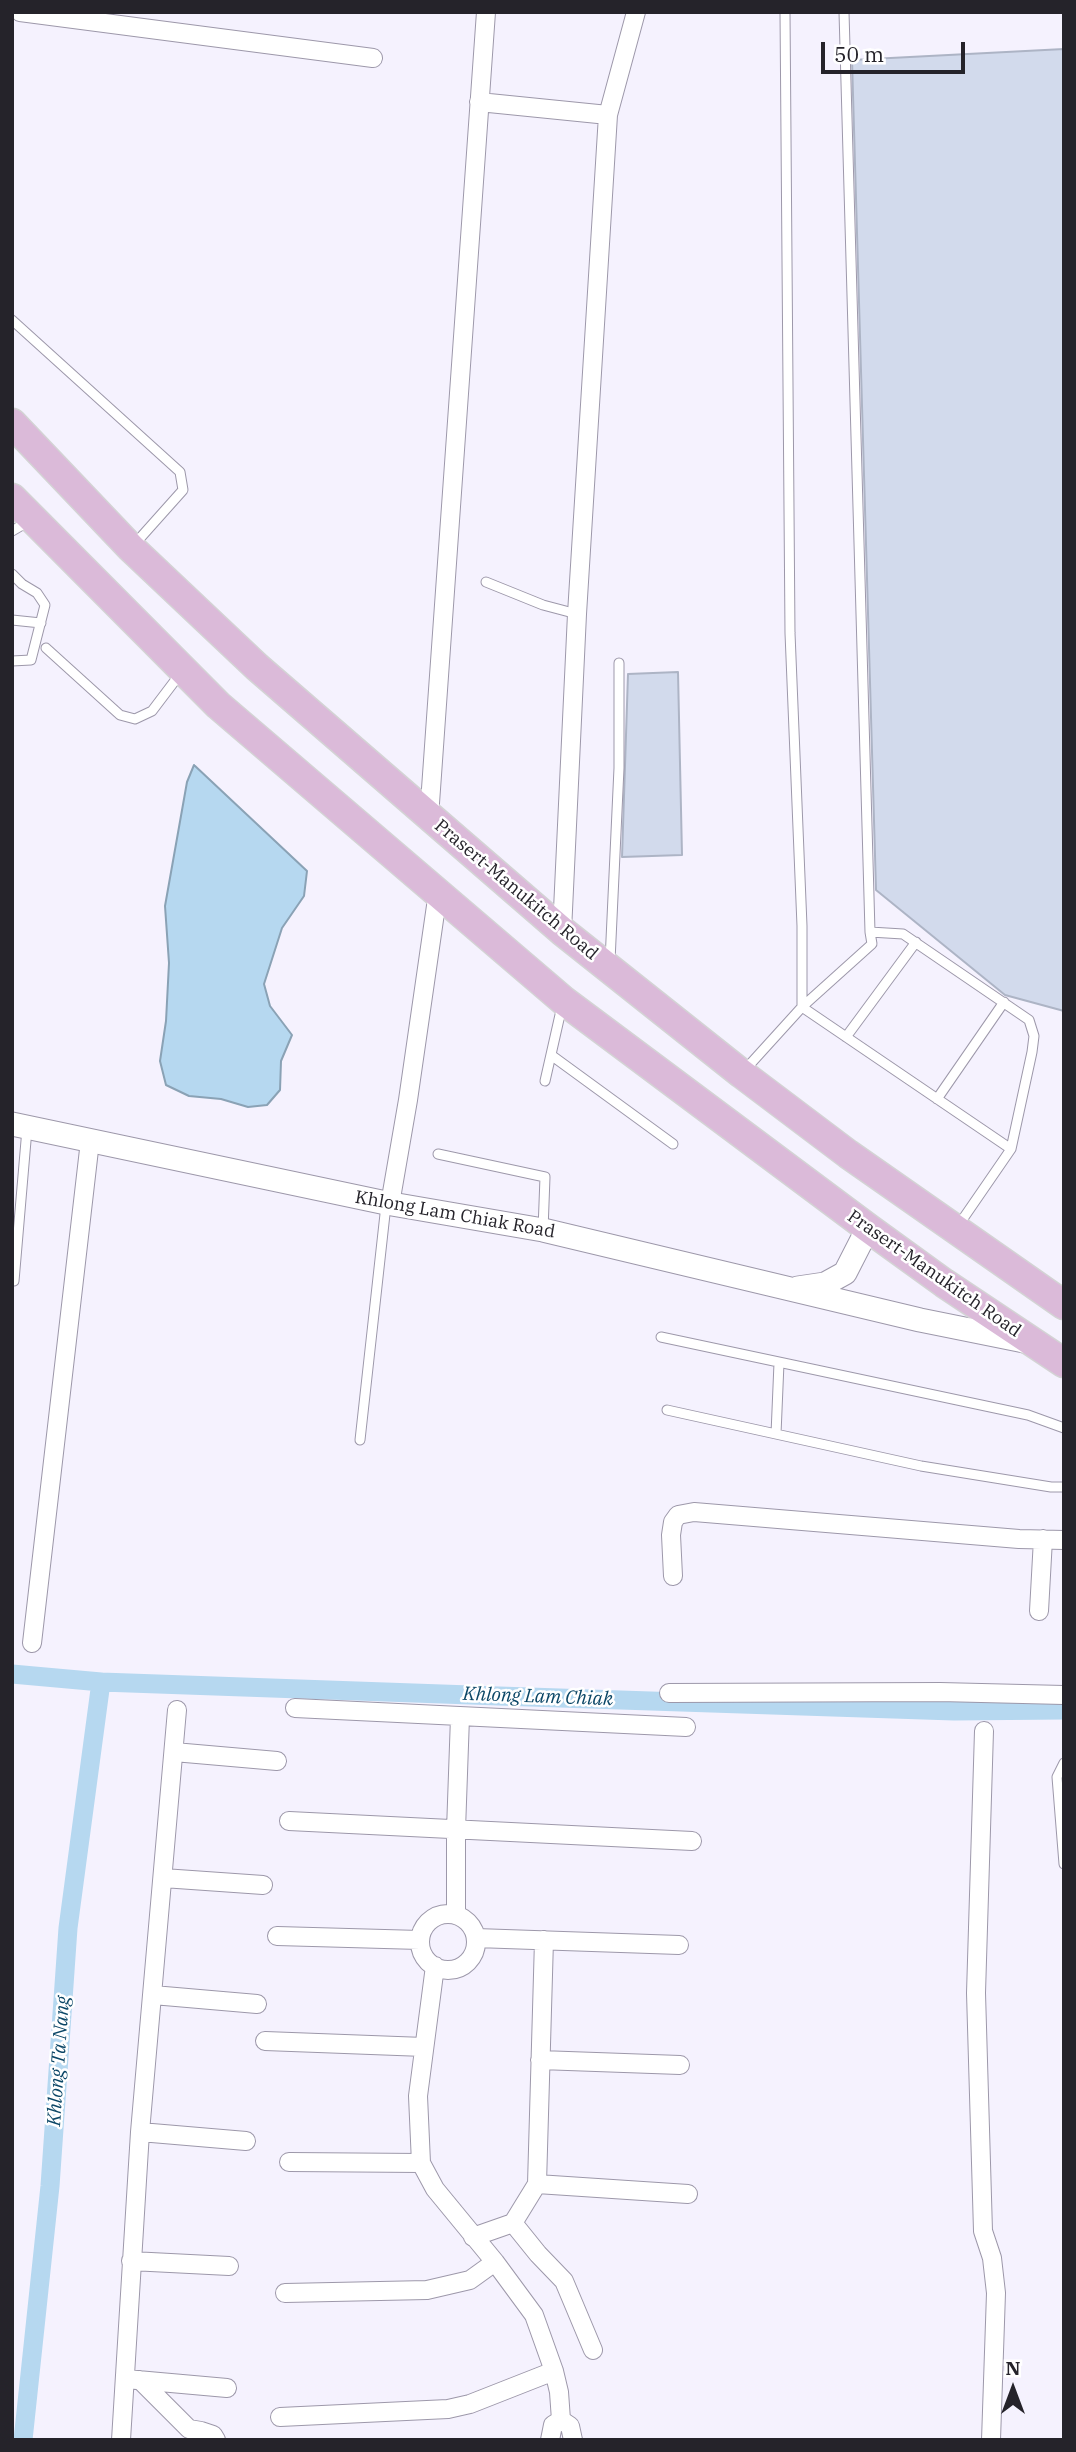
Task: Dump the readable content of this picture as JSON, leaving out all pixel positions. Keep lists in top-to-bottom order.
{
  "streets": {
    "main road": ["Prasert-Manukitch Road"],
    "street": ["Khlong Lam Chiak Road"]
  },
  "crossings": [
    ["Prasert-Manukitch Road", "Khlong Lam Chiak Road"]
  ],
  "water": ["Khlong Lam Chiak", "Khlong Ta Nang"],
  "scale_bar": "50 m",
  "north": "top"
}
